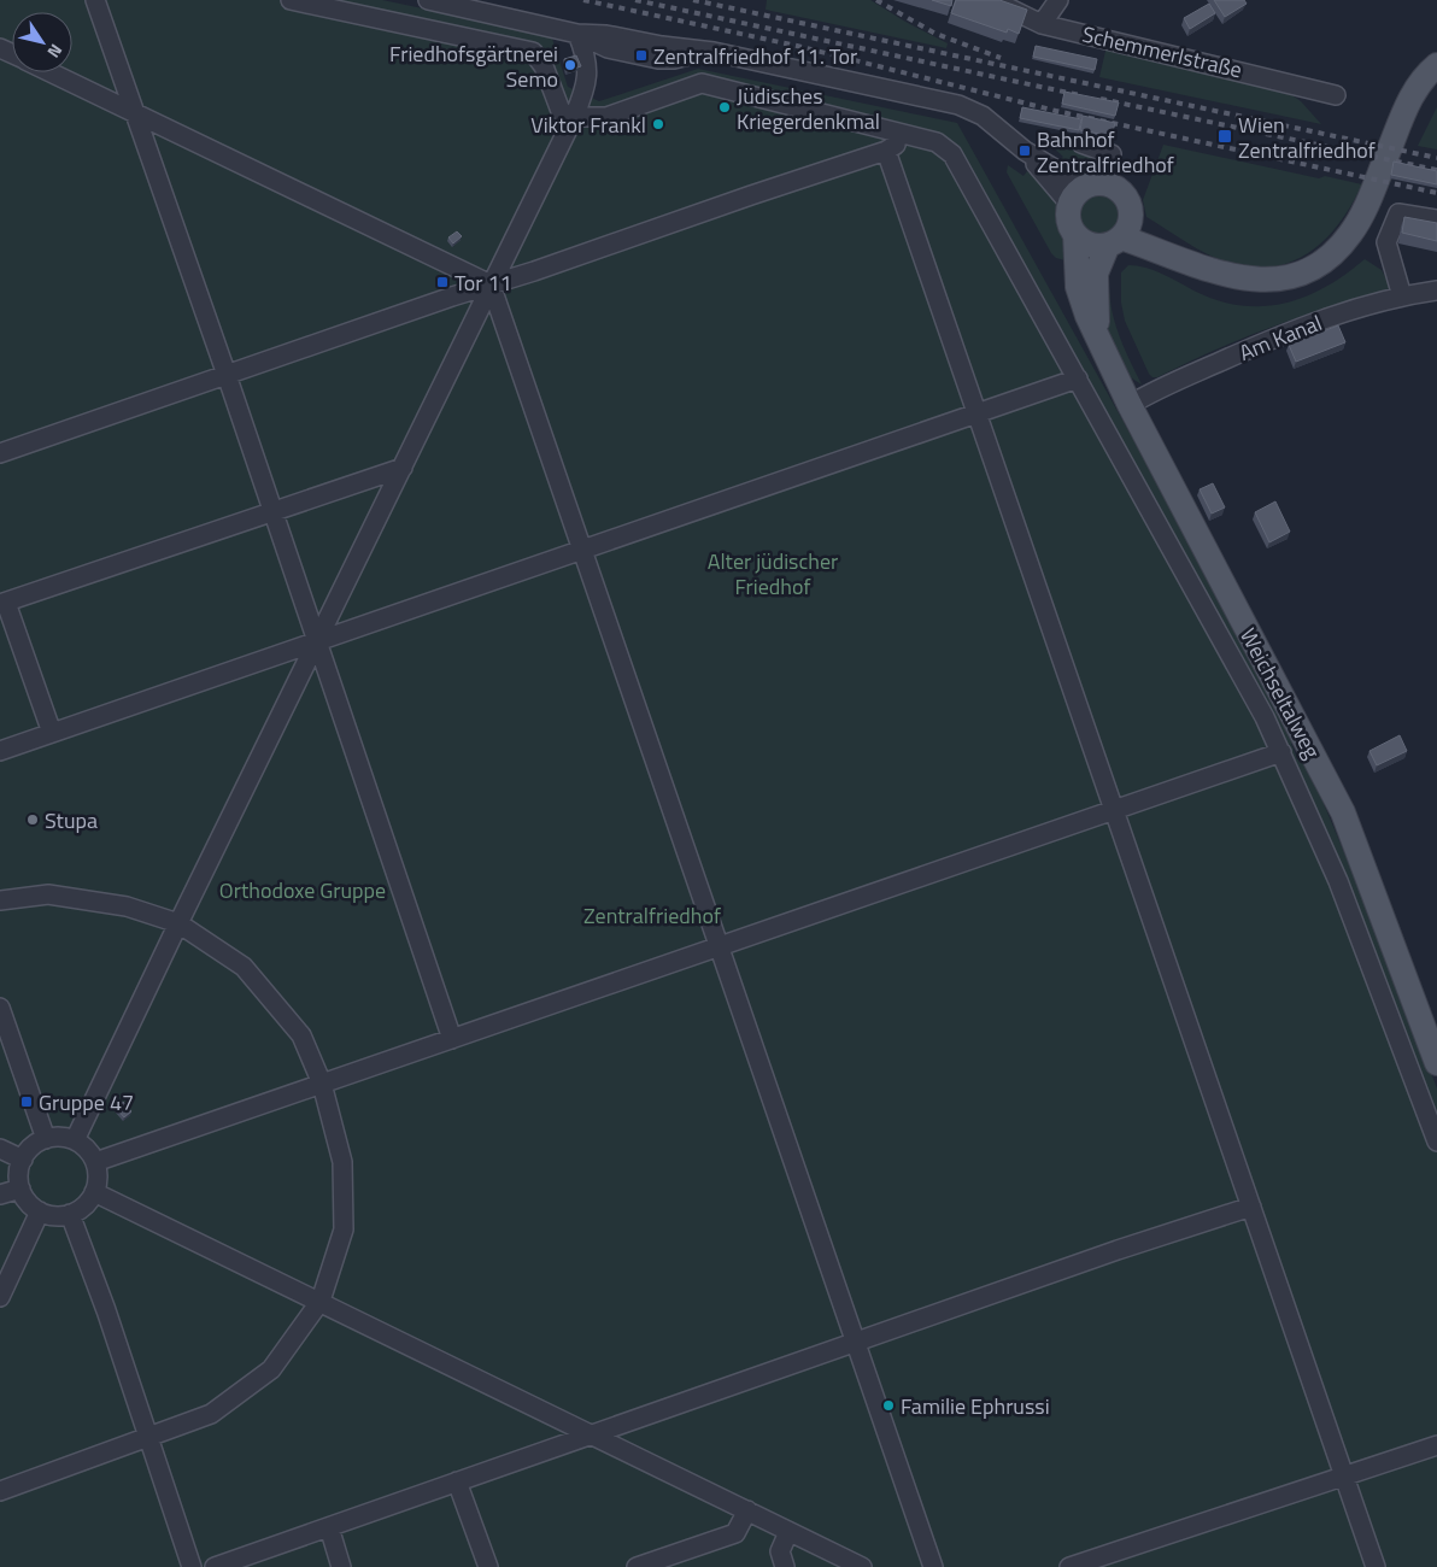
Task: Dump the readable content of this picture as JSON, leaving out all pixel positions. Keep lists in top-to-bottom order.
{
  "streets": {
    "main road": ["Weichseltalweg"],
    "street": ["Schemmerlstraße", "Am Kanal"]
  },
  "crossings": [
    ["Am Kanal", "Weichseltalweg"]
  ],
  "parks": ["Alter jüdischer Friedhof", "Orthodoxe Gruppe", "Zentralfriedhof"],
  "places": {
    "transit": [
      "Zentralfriedhof 11. Tor",
      "Wien Zentralfriedhof",
      "Bahnhof Zentralfriedhof",
      "Tor 11",
      "Gruppe 47"
    ],
    "other": [
      "Friedhofsgärtnerei Semo",
      "Jüdisches Kriegerdenkmal",
      "Viktor Frankl",
      "Stupa",
      "Familie Ephrussi"
    ]
  },
  "north": "bottom right"
}
